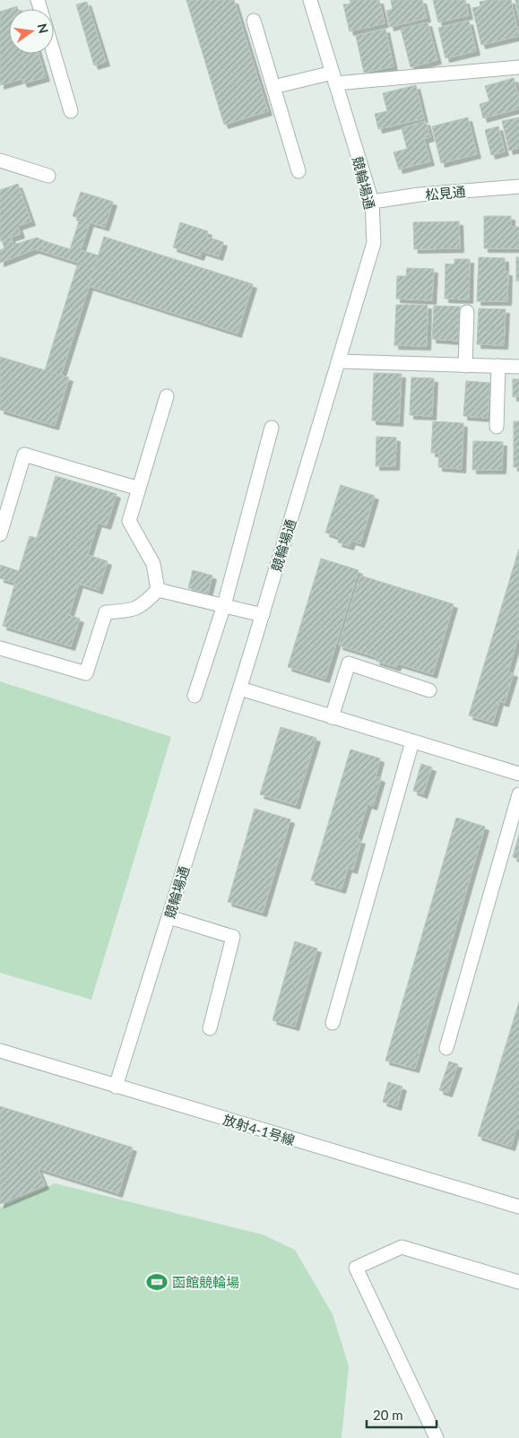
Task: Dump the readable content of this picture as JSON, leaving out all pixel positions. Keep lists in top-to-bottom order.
{
  "streets": {
    "street": ["競輪場通", "松見通", "放射4-1号線"]
  },
  "crossings": [
    ["競輪場通", "松見通"],
    ["競輪場通", "放射4-1号線"]
  ],
  "places": {
    "sports": ["函館競輪場"]
  },
  "scale_bar": "20 m",
  "north": "right"
}
